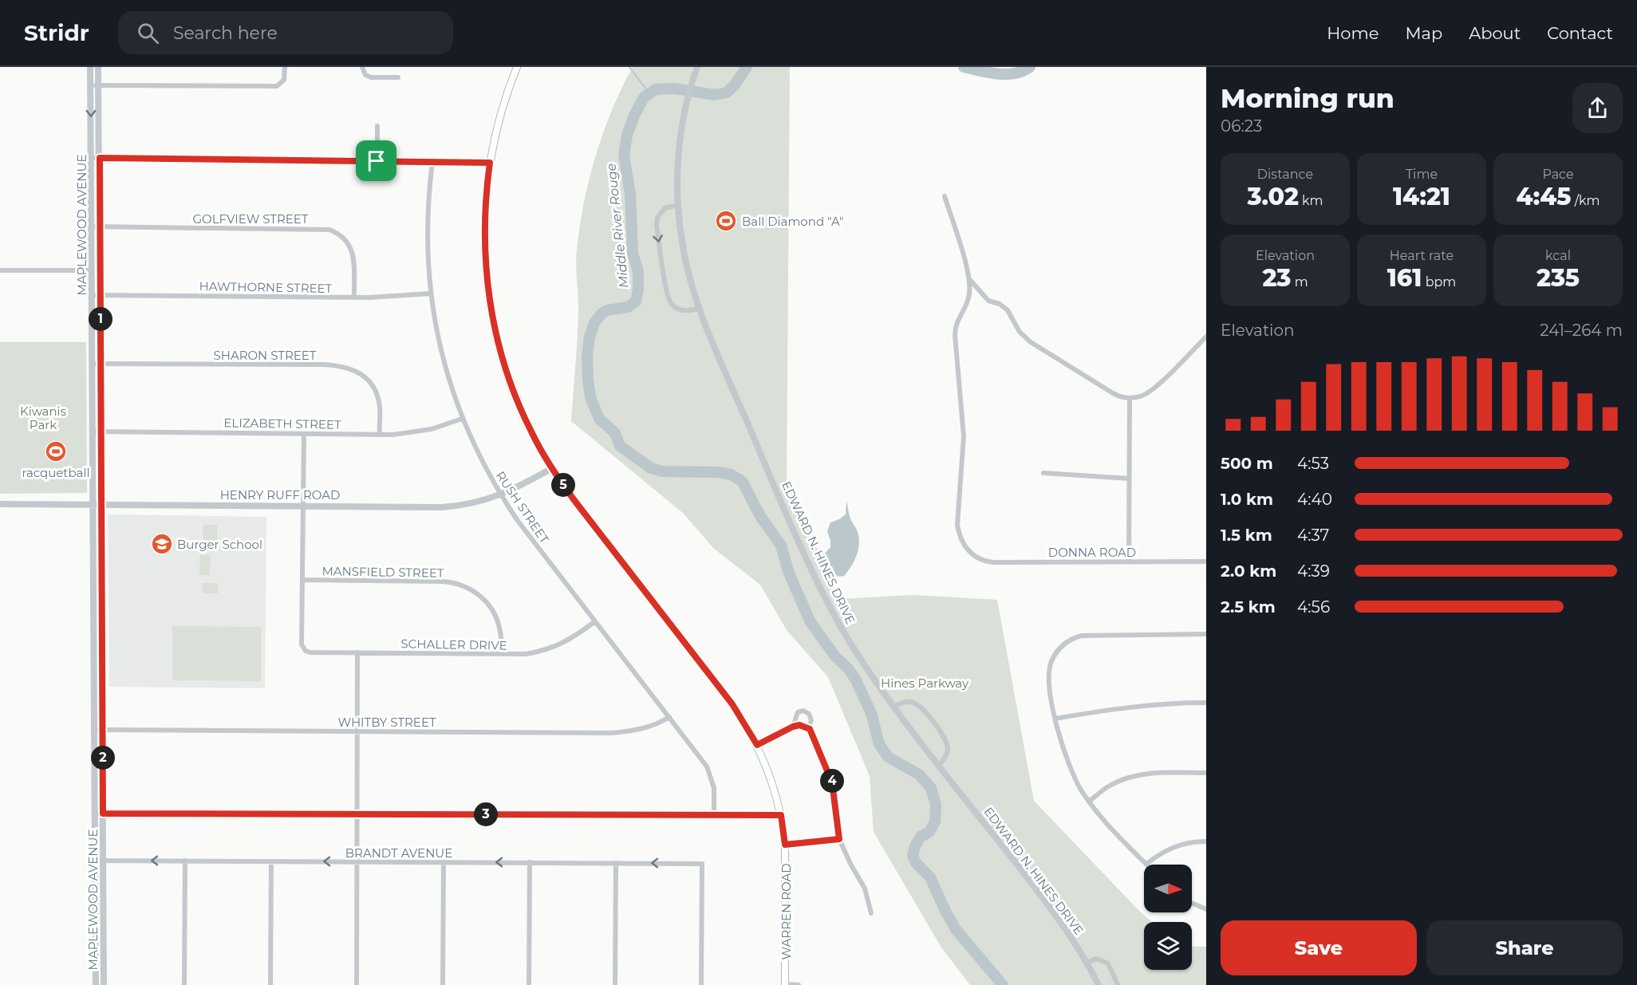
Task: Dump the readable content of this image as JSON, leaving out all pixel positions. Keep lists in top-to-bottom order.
{
  "streets": {
    "main road": ["WARREN ROAD"],
    "street": [
      "GOLFVIEW STREET",
      "MAPLEWOOD AVENUE",
      "HAWTHORNE STREET",
      "SHARON STREET",
      "ELIZABETH STREET",
      "HENRY RUFF ROAD",
      "RUSH STREET",
      "DONNA ROAD",
      "EDWARD N. HINES DRIVE",
      "MANSFIELD STREET",
      "SCHALLER DRIVE",
      "WHITBY STREET",
      "BRANDT AVENUE"
    ]
  },
  "crossings": [
    ["GOLFVIEW STREET", "MAPLEWOOD AVENUE"],
    ["GOLFVIEW STREET", "HAWTHORNE STREET"],
    ["MAPLEWOOD AVENUE", "HAWTHORNE STREET"],
    ["MAPLEWOOD AVENUE", "SHARON STREET"],
    ["MAPLEWOOD AVENUE", "ELIZABETH STREET"],
    ["MAPLEWOOD AVENUE", "HENRY RUFF ROAD"],
    ["MAPLEWOOD AVENUE", "WHITBY STREET"],
    ["MAPLEWOOD AVENUE", "BRANDT AVENUE"],
    ["HAWTHORNE STREET", "RUSH STREET"],
    ["SHARON STREET", "ELIZABETH STREET"],
    ["ELIZABETH STREET", "RUSH STREET"],
    ["HENRY RUFF ROAD", "RUSH STREET"],
    ["HENRY RUFF ROAD", "WARREN ROAD"],
    ["RUSH STREET", "SCHALLER DRIVE"],
    ["RUSH STREET", "WHITBY STREET"],
    ["MANSFIELD STREET", "SCHALLER DRIVE"]
  ],
  "water": ["Middle River Rouge"],
  "parks": ["Kiwanis Park", "Hines Parkway"],
  "places": {
    "sports": ["Ball Diamond \"A\"", "racquetball"],
    "school or university": ["Burger School"]
  },
  "north": "right",
  "page": {
    "header": "Stridr",
    "search": "Search here",
    "nav": [
      "Home",
      "Map",
      "About",
      "Contact"
    ],
    "heading": ["Morning run", "06:23"],
    "stats": [
      ["Distance", "3.02 km"],
      ["Time", "14:21"],
      ["Pace", "4:45 /km"],
      ["Elevation", "23 m"],
      ["Heart rate", "161 bpm"],
      ["kcal", "235"]
    ],
    "pins": [
      "1",
      "5",
      "2",
      "4",
      "3"
    ],
    "chart": ["Elevation", "241–264 m"],
    "list": [
      {
        "name": "500 m",
        "note": "4:53"
      },
      {
        "name": "1.0 km",
        "note": "4:40"
      },
      {
        "name": "1.5 km",
        "note": "4:37"
      },
      {
        "name": "2.0 km",
        "note": "4:39"
      },
      {
        "name": "2.5 km",
        "note": "4:56"
      }
    ],
    "buttons": ["Save", "Share"]
  }
}
